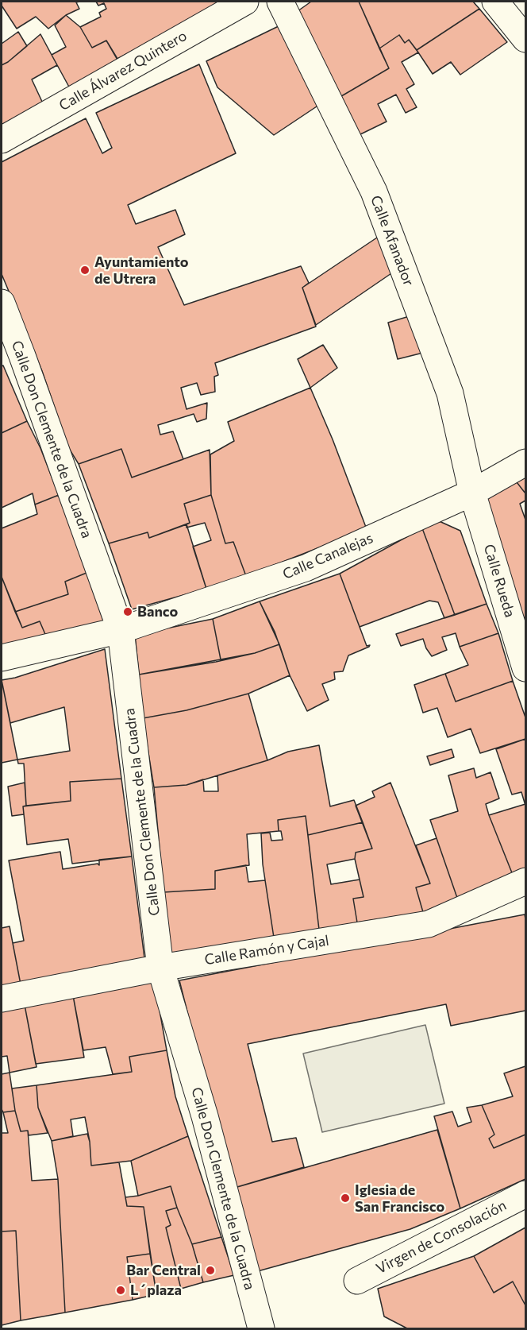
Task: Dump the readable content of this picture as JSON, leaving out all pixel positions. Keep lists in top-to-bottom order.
{
  "streets": {
    "street": [
      "Calle Álvarez Quintero",
      "Calle Afanador",
      "Calle Don Clemente de la Cuadra",
      "Calle Canalejas",
      "Calle Rueda",
      "Calle Ramón y Cajal",
      "Virgen de Consolación"
    ]
  },
  "crossings": [
    ["Calle Afanador", "Calle Canalejas"],
    ["Calle Afanador", "Calle Rueda"],
    ["Calle Don Clemente de la Cuadra", "Calle Canalejas"],
    ["Calle Don Clemente de la Cuadra", "Calle Ramón y Cajal"],
    ["Calle Canalejas", "Calle Rueda"]
  ],
  "places": [
    "Ayuntamiento de Utrera",
    "Banco",
    "Iglesia de San Francisco",
    "Bar Central",
    "L´plaza"
  ]
}
